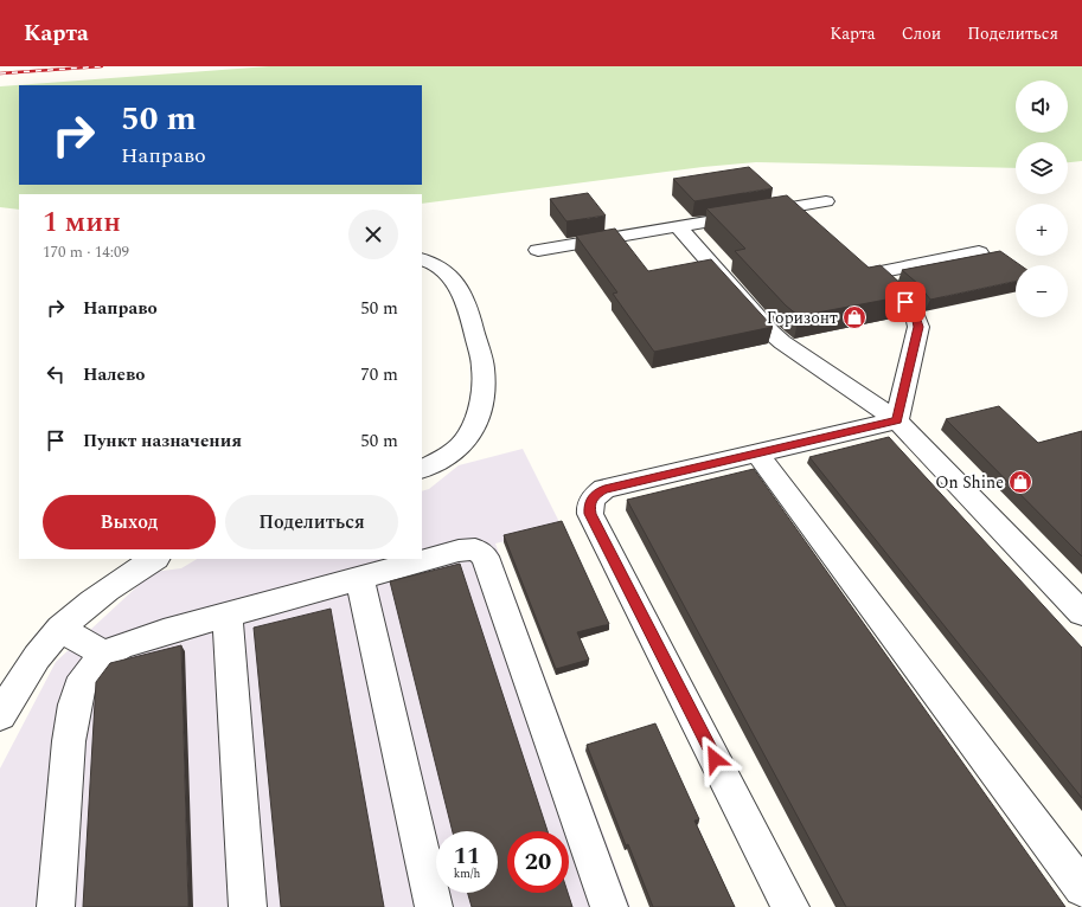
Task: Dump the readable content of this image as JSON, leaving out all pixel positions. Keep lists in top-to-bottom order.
{
  "places": {
    "shop": ["Горизонт", "On Shine"]
  },
  "page": {
    "header": "Карта",
    "nav": ["Карта", "Слои", "Поделиться"],
    "map_buttons": ["+", "−"],
    "turn": ["50 m", "Направо"],
    "heading": ["1 мин", "170 m · 14:09"],
    "list": [
      {
        "name": "Направо",
        "value": "50 m"
      },
      {
        "name": "Налево",
        "value": "70 m"
      },
      {
        "name": "Пункт назначения",
        "value": "50 m"
      }
    ],
    "buttons": ["Выход", "Поделиться"],
    "speed": "11 km/h",
    "limit": "20"
  }
}
